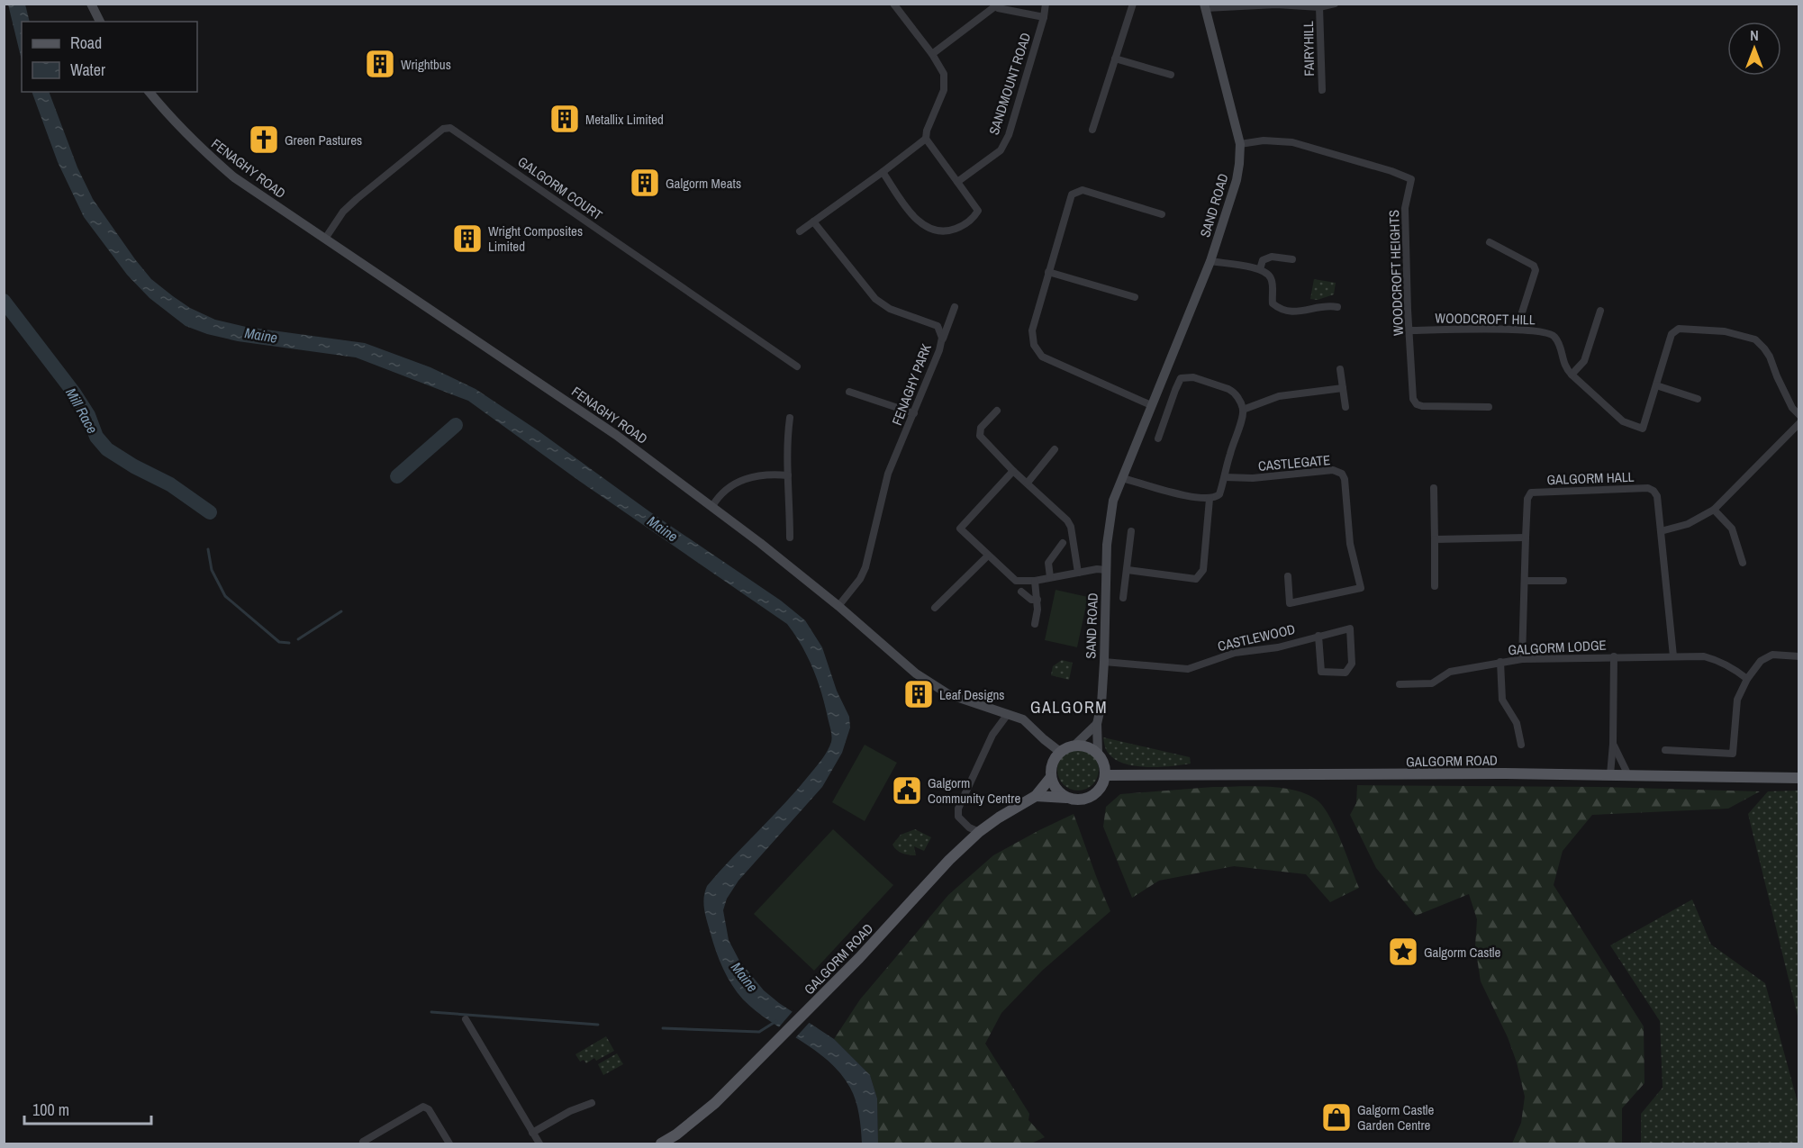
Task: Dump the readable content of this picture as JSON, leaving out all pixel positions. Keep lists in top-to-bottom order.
{
  "streets": {
    "main road": ["GALGORM ROAD"],
    "street": [
      "FAIRYHILL",
      "SANDMOUNT ROAD",
      "FENAGHY ROAD",
      "GALGORM COURT",
      "SAND ROAD",
      "WOODCROFT HEIGHTS",
      "WOODCROFT HILL",
      "FENAGHY PARK",
      "CASTLEGATE",
      "GALGORM HALL",
      "CASTLEWOOD",
      "GALGORM LODGE"
    ]
  },
  "crossings": [
    ["FAIRYHILL", "SAND ROAD"],
    ["FENAGHY ROAD", "GALGORM COURT"],
    ["FENAGHY ROAD", "SAND ROAD"],
    ["FENAGHY ROAD", "FENAGHY PARK"],
    ["FENAGHY ROAD", "GALGORM ROAD"],
    ["SAND ROAD", "WOODCROFT HEIGHTS"],
    ["SAND ROAD", "CASTLEWOOD"],
    ["SAND ROAD", "GALGORM ROAD"],
    ["WOODCROFT HEIGHTS", "WOODCROFT HILL"],
    ["GALGORM HALL", "GALGORM LODGE"],
    ["GALGORM LODGE", "GALGORM ROAD"]
  ],
  "districts": ["GALGORM"],
  "water": ["Maine", "Mill Race"],
  "places": {
    "building": [
      "Wrightbus",
      "Metallix Limited",
      "Galgorm Meats",
      "Wright Composites Limited",
      "Leaf Designs"
    ],
    "church": ["Green Pastures"],
    "public building": ["Galgorm Community Centre"],
    "place": ["Galgorm Castle"],
    "shop": ["Galgorm Castle Garden Centre"]
  },
  "legend": ["Road", "Water"],
  "scale_bar": "100 m",
  "north": "top"
}
